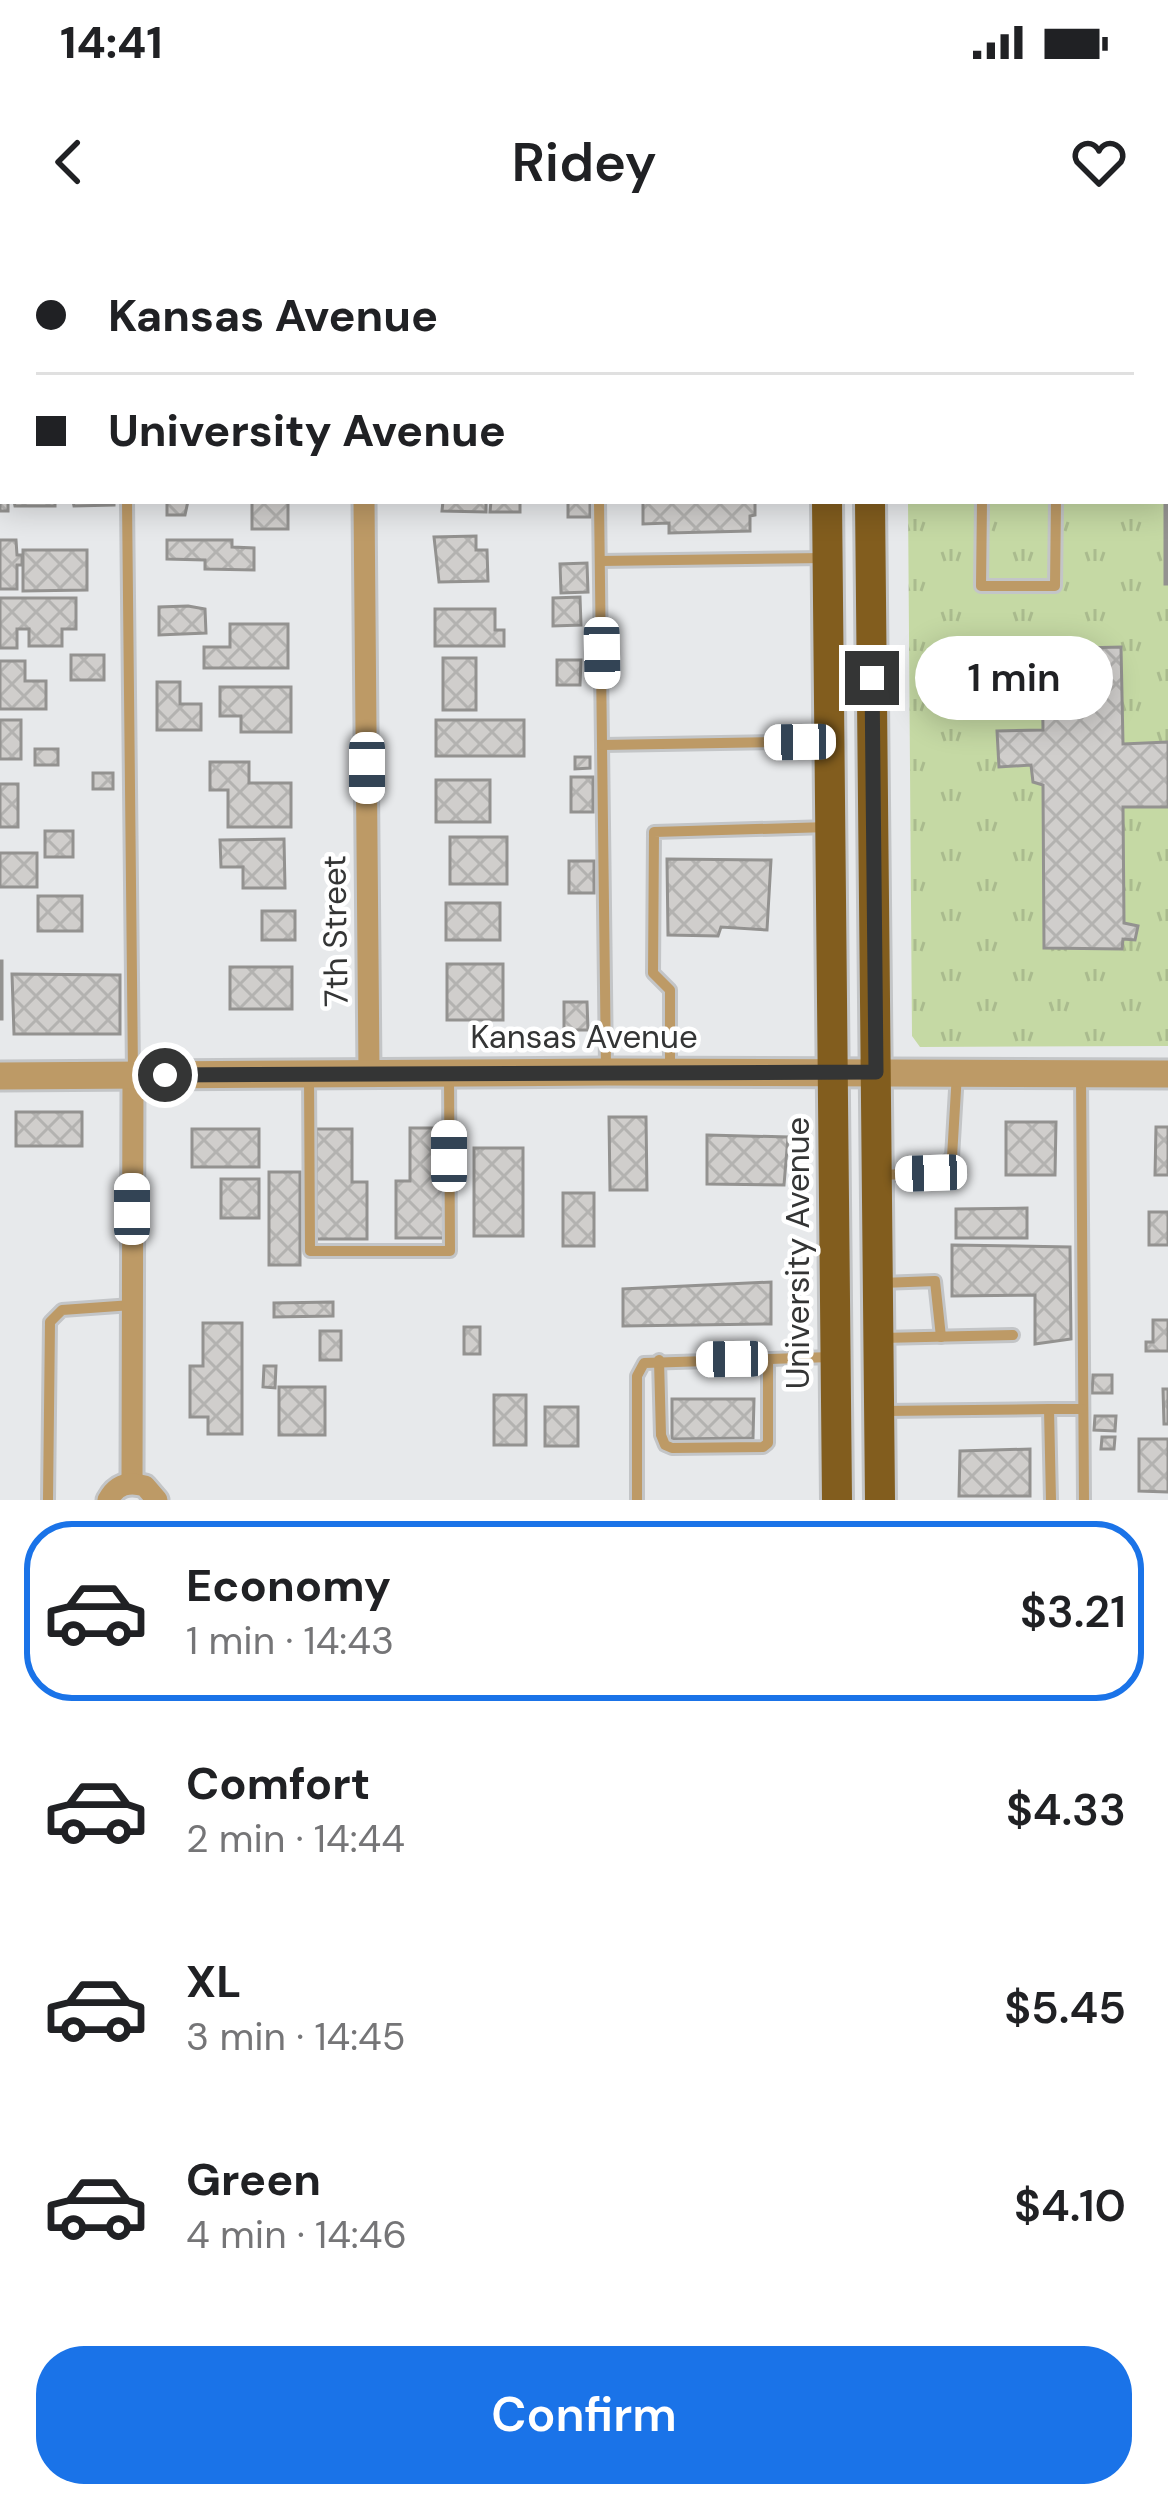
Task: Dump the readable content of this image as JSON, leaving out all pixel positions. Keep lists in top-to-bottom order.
{
  "streets": {
    "main road": ["University Avenue"],
    "street": ["7th Street", "Kansas Avenue"]
  },
  "crossings": [
    ["7th Street", "Kansas Avenue"],
    ["Kansas Avenue", "University Avenue"]
  ],
  "page": {
    "status": "14:41",
    "header": "Ridey",
    "banner": ["Kansas Avenue", "University Avenue"],
    "bubble": "1 min",
    "list": [
      {
        "name": "Economy",
        "note": "1 min · 14:43",
        "value": "$3.21"
      },
      {
        "name": "Comfort",
        "note": "2 min · 14:44",
        "value": "$4.33"
      },
      {
        "name": "XL",
        "note": "3 min · 14:45",
        "value": "$5.45"
      },
      {
        "name": "Green",
        "note": "4 min · 14:46",
        "value": "$4.10"
      }
    ],
    "buttons": "Confirm"
  }
}
